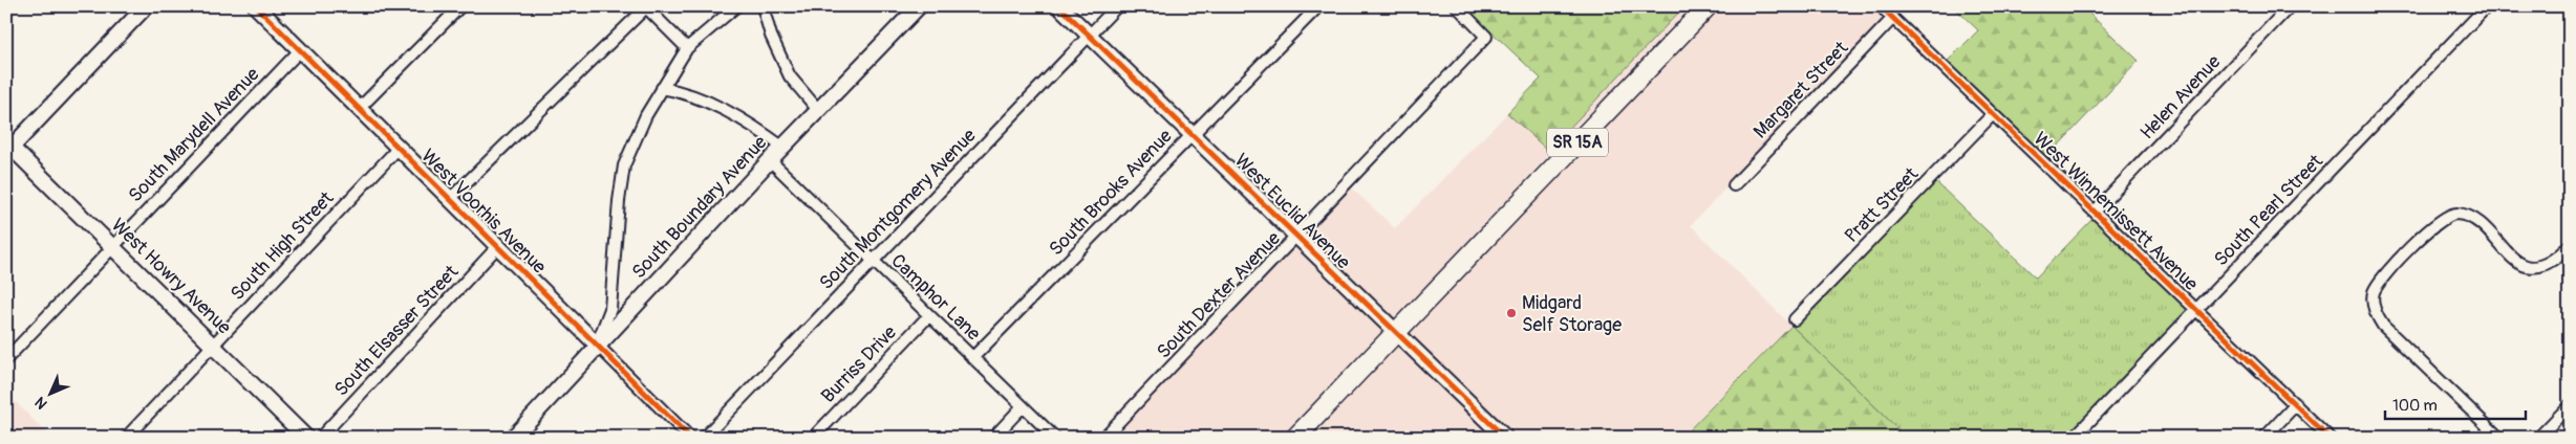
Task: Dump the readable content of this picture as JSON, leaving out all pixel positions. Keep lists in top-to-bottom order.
{
  "streets": {
    "highway": ["SR 15A"],
    "street": [
      "Margaret Street",
      "Helen Avenue",
      "South Marydell Avenue",
      "South Brooks Avenue",
      "Pratt Street",
      "South Boundary Avenue",
      "South Montgomery Avenue",
      "South Pearl Street",
      "West Voorhis Avenue",
      "West Euclid Avenue",
      "West Winnemissett Avenue",
      "South High Street",
      "West Howry Avenue",
      "South Dexter Avenue",
      "Camphor Lane",
      "South Elsasser Street",
      "Burriss Drive"
    ]
  },
  "crossings": [
    ["Margaret Street", "West Winnemissett Avenue"],
    ["Helen Avenue", "West Winnemissett Avenue"],
    ["South Marydell Avenue", "West Voorhis Avenue"],
    ["South Marydell Avenue", "West Howry Avenue"],
    ["SR 15A", "West Euclid Avenue"],
    ["South Brooks Avenue", "West Euclid Avenue"],
    ["South Brooks Avenue", "Camphor Lane"],
    ["Pratt Street", "West Winnemissett Avenue"],
    ["South Boundary Avenue", "West Voorhis Avenue"],
    ["South Boundary Avenue", "Camphor Lane"],
    ["South Montgomery Avenue", "West Euclid Avenue"],
    ["South Montgomery Avenue", "Camphor Lane"],
    ["South Pearl Street", "West Winnemissett Avenue"],
    ["West Voorhis Avenue", "South High Street"],
    ["West Voorhis Avenue", "South Elsasser Street"],
    ["West Euclid Avenue", "South Dexter Avenue"],
    ["South High Street", "West Howry Avenue"],
    ["Camphor Lane", "Burriss Drive"]
  ],
  "places": ["Midgard Self Storage"],
  "scale_bar": "100 m",
  "north": "bottom left"
}
